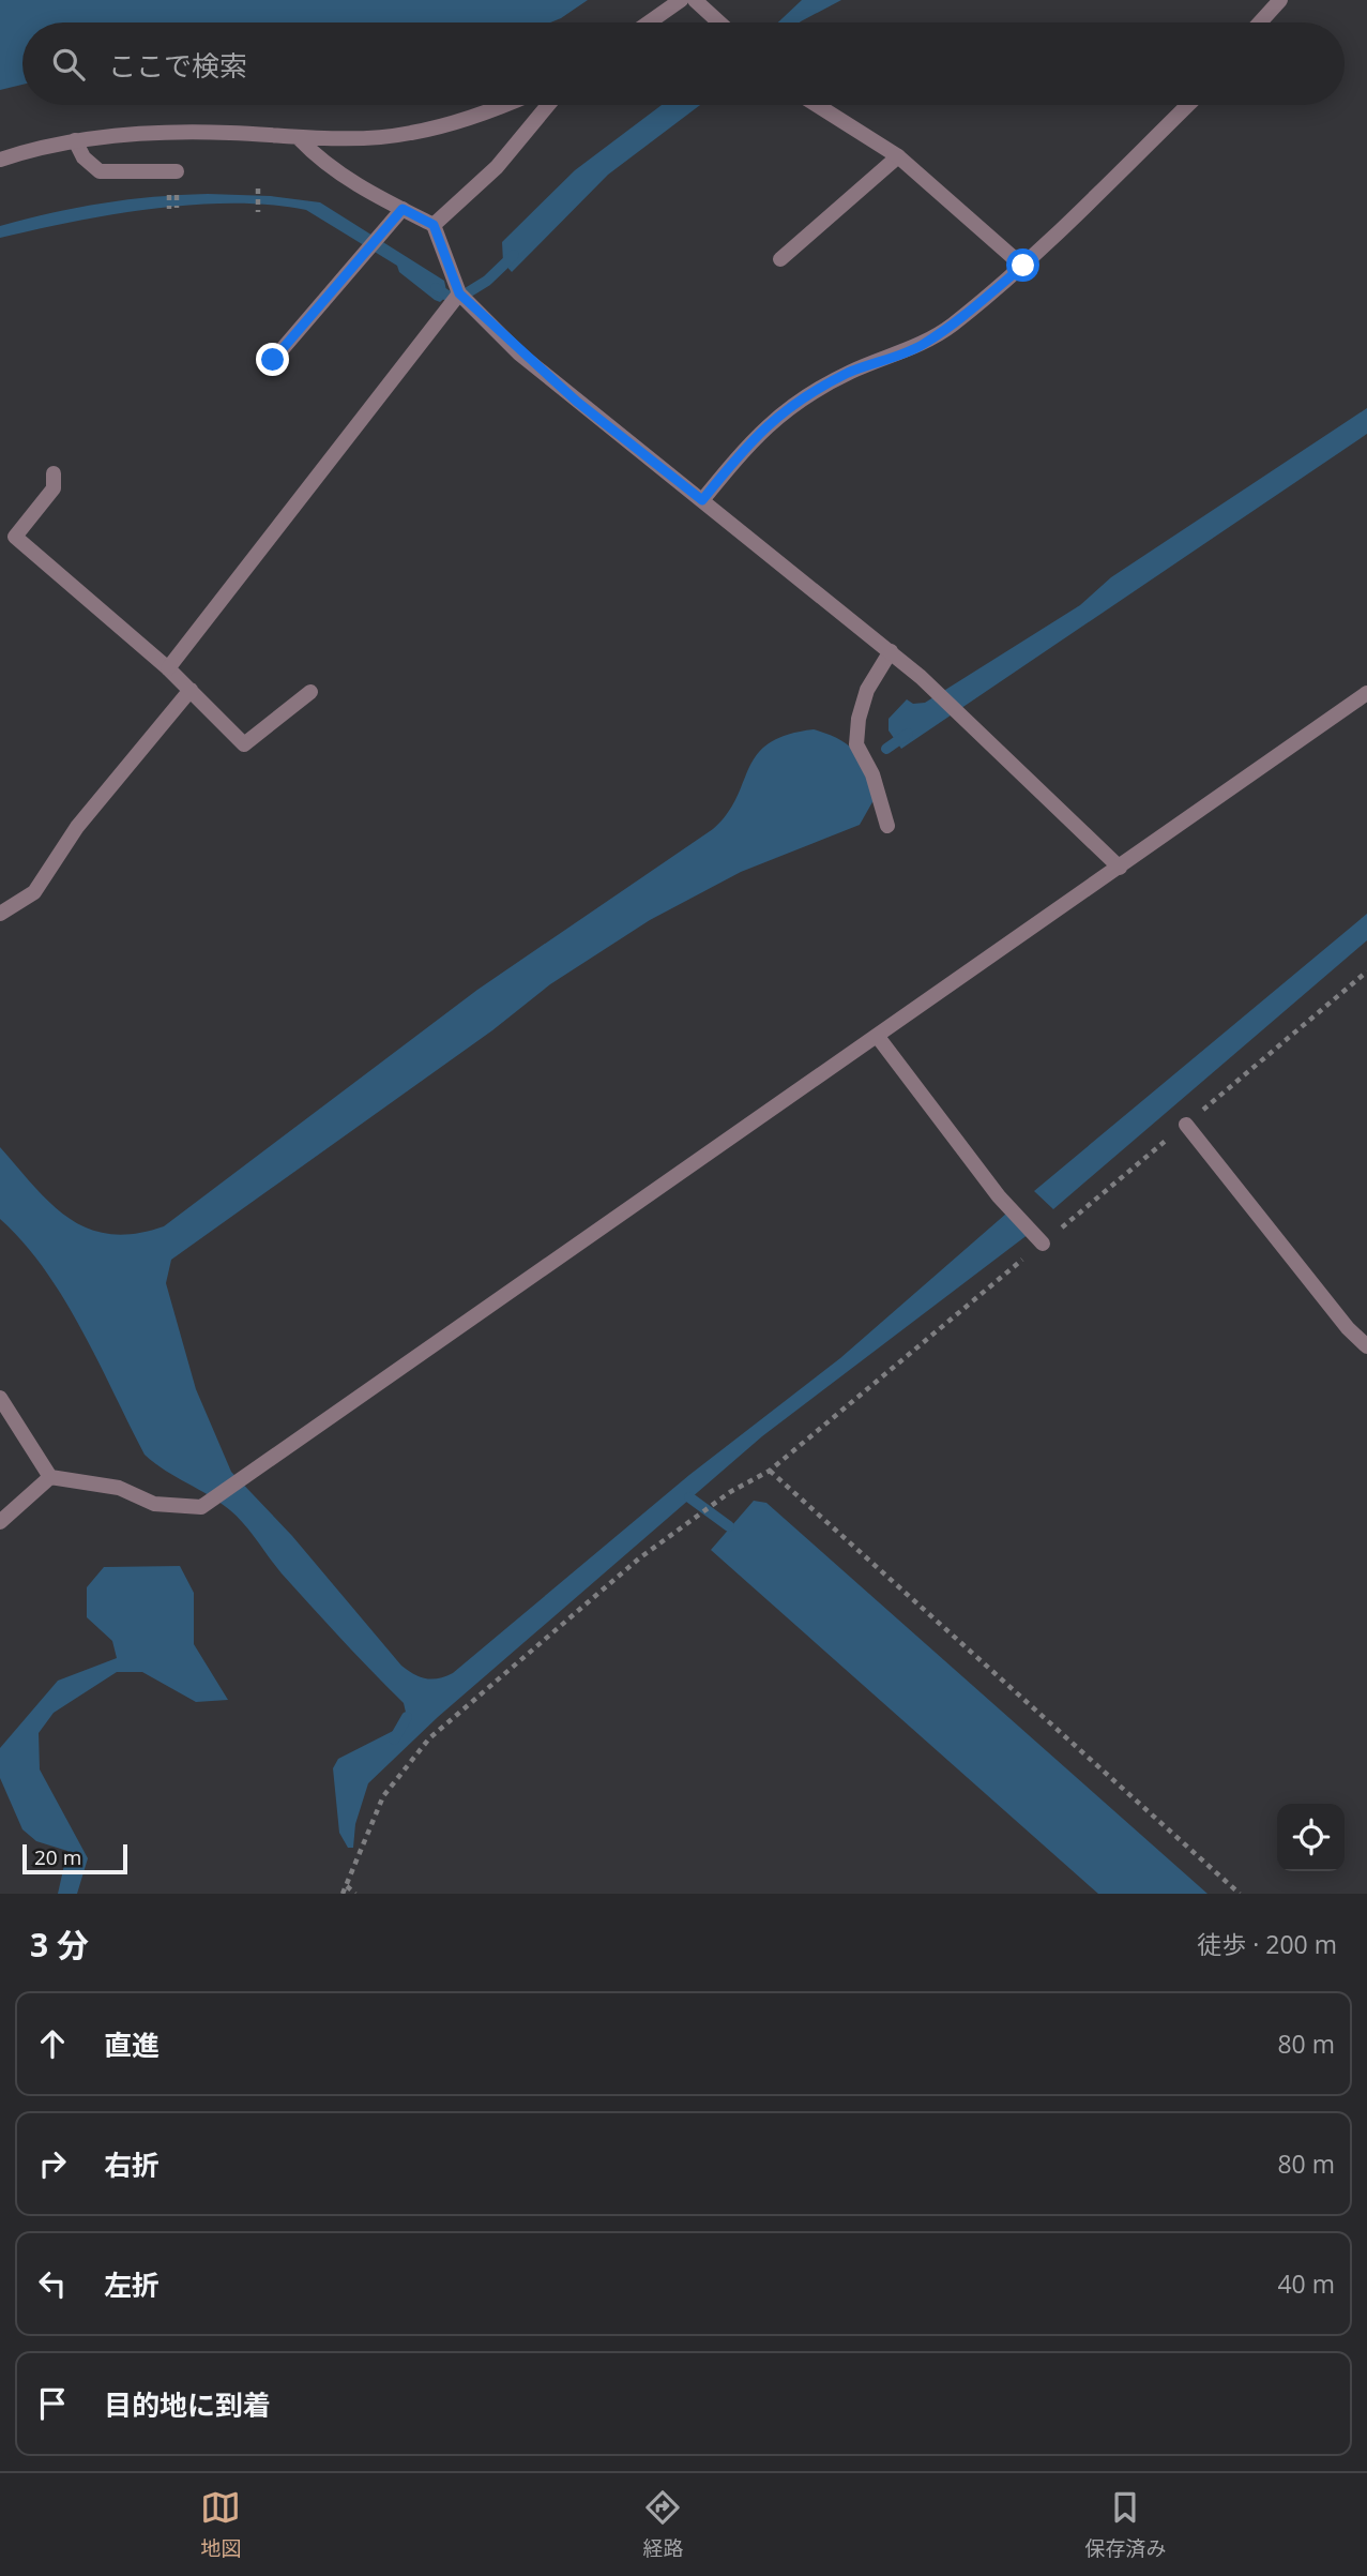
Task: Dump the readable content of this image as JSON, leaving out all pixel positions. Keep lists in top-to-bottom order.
{
  "scale_bar": "20 m",
  "page": {
    "search": "ここで検索",
    "scale": "20 m",
    "heading": ["3 分", "徒歩 · 200 m"],
    "list": [
      ["直進", "80 m"],
      ["右折", "80 m"],
      ["左折", "40 m"],
      "目的地に到着"
    ],
    "nav": ["地図", "経路", "保存済み"]
  }
}
